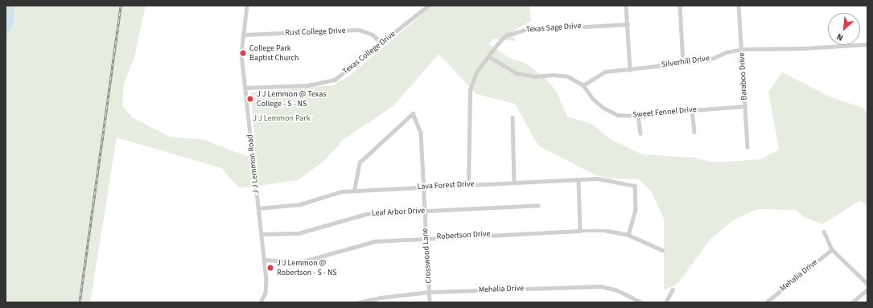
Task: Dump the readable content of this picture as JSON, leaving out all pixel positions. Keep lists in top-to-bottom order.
{
  "streets": {
    "street": [
      "Texas Sage Drive",
      "Rust College Drive",
      "Texas College Drive",
      "Silverhill Drive",
      "Baraboo Drive",
      "Sweet Fennel Drive",
      "J J Lemmon Road",
      "Lava Forest Drive",
      "Leaf Arbor Drive",
      "Robertson Drive",
      "Crosswood Lane",
      "Mehalia Drive"
    ]
  },
  "crossings": [
    ["Texas Sage Drive", "Sweet Fennel Drive"],
    ["Texas Sage Drive", "Lava Forest Drive"],
    ["Rust College Drive", "Texas College Drive"],
    ["Rust College Drive", "J J Lemmon Road"],
    ["Texas College Drive", "J J Lemmon Road"],
    ["Silverhill Drive", "Baraboo Drive"],
    ["Silverhill Drive", "Sweet Fennel Drive"],
    ["Baraboo Drive", "Sweet Fennel Drive"],
    ["J J Lemmon Road", "Lava Forest Drive"],
    ["J J Lemmon Road", "Leaf Arbor Drive"],
    ["J J Lemmon Road", "Robertson Drive"],
    ["Lava Forest Drive", "Robertson Drive"],
    ["Lava Forest Drive", "Crosswood Lane"],
    ["Leaf Arbor Drive", "Crosswood Lane"],
    ["Robertson Drive", "Crosswood Lane"],
    ["Crosswood Lane", "Mehalia Drive"]
  ],
  "parks": ["J J Lemmon Park"],
  "places": ["College Park Baptist Church", "J J Lemmon @ Texas College - S - NS", "J J Lemmon @ Robertson - S - NS"],
  "north": "bottom left"
}
